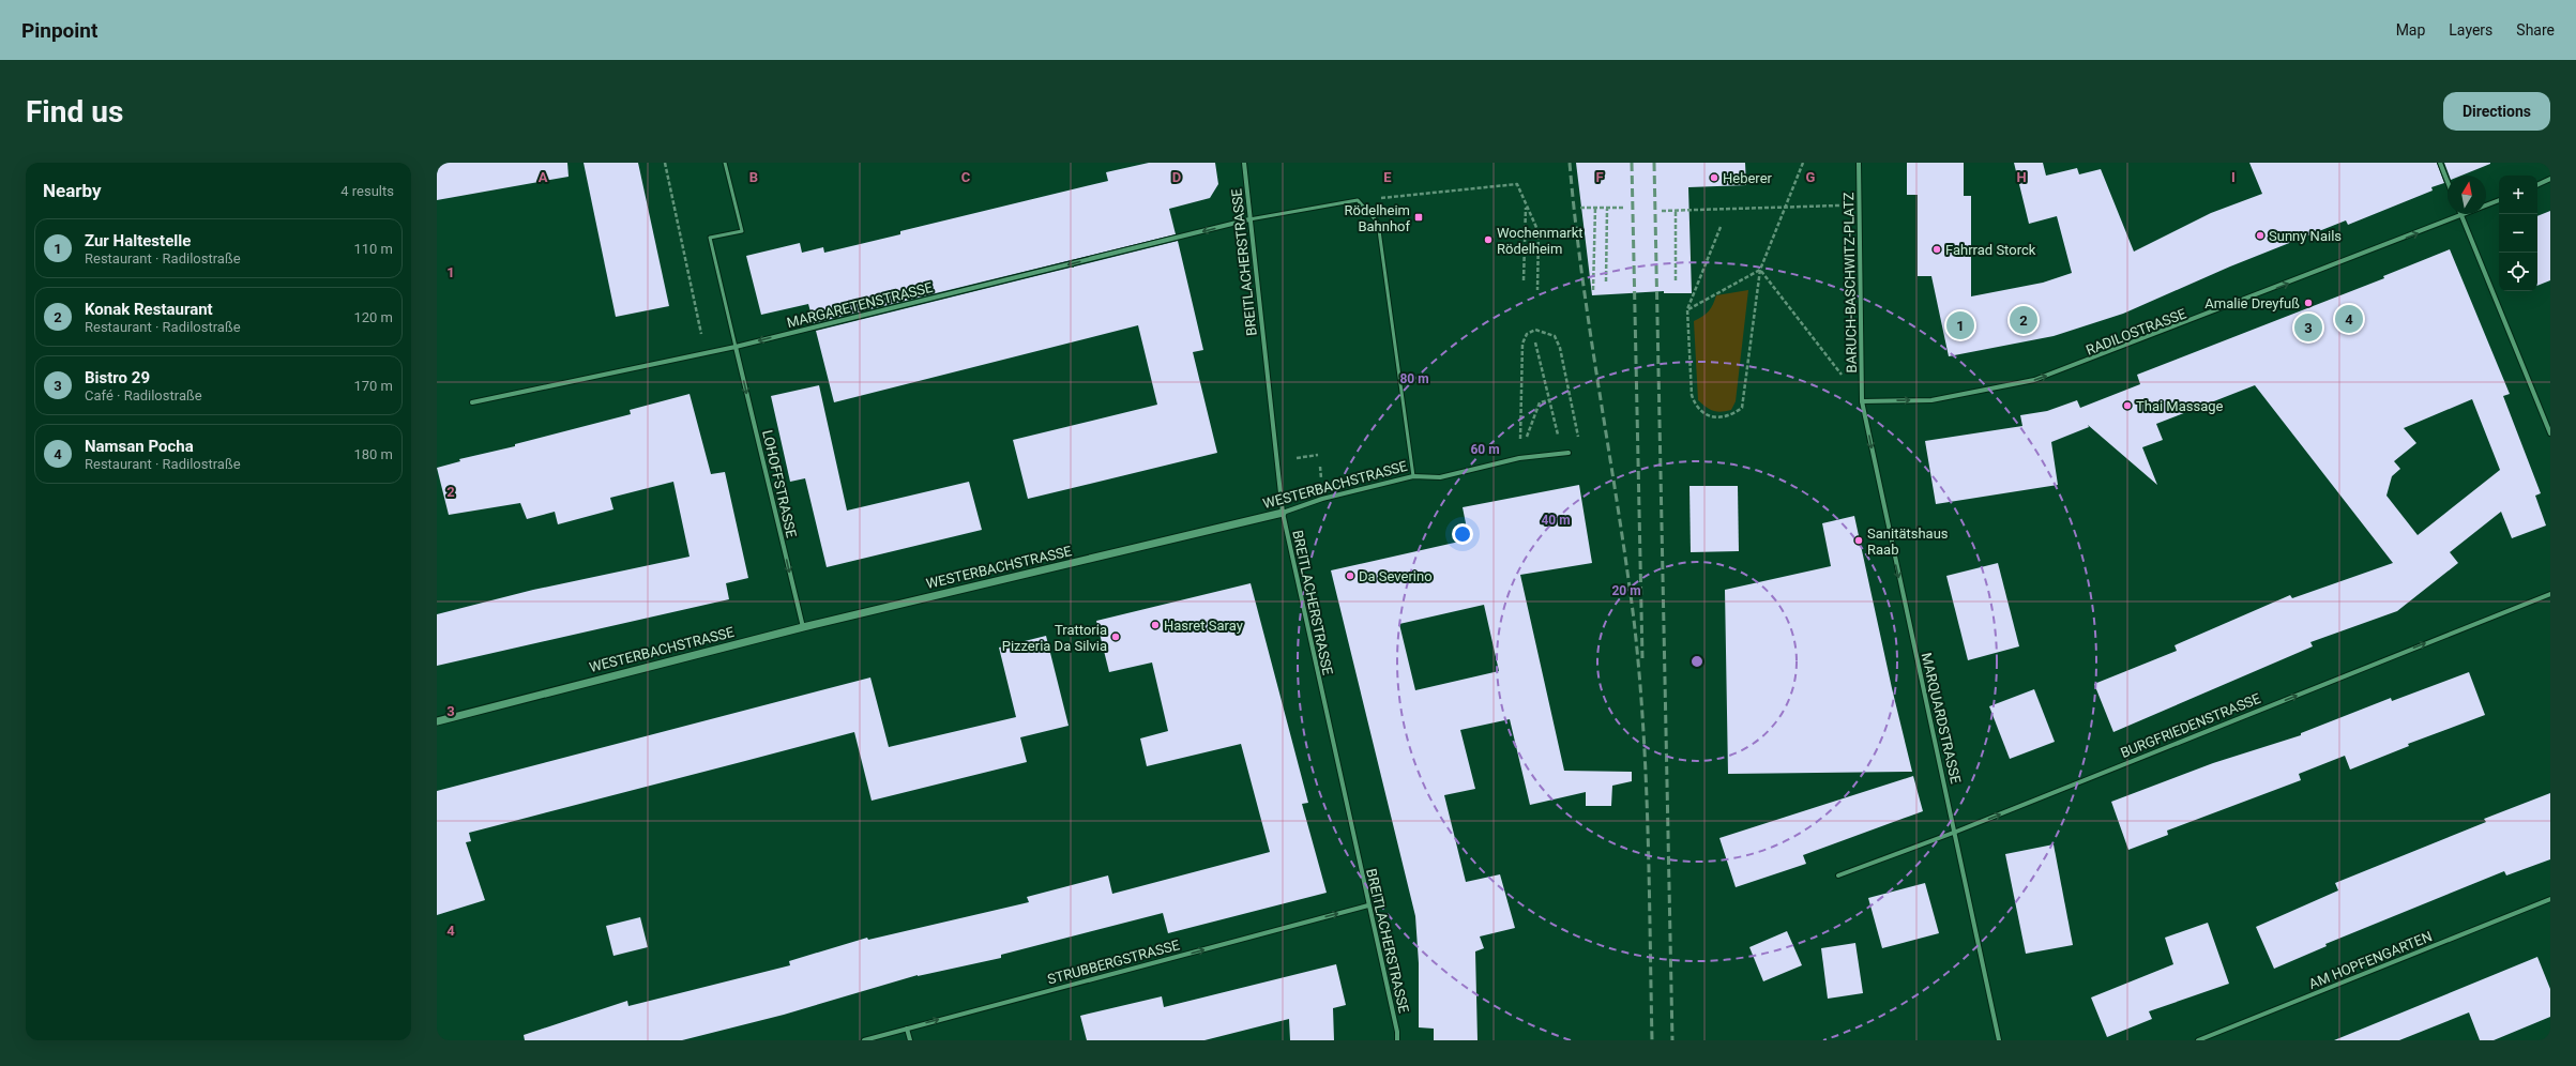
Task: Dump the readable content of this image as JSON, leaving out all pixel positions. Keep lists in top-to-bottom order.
{
  "streets": {
    "street": [
      "BREITLACHERSTRASSE",
      "BARUCH-BASCHWITZ-PLATZ",
      "MARGARETENSTRASSE",
      "RADILOSTRASSE",
      "LOHOFFSTRASSE",
      "WESTERBACHSTRASSE",
      "MARQUARDSTRASSE",
      "BURGFRIEDENSTRASSE",
      "AM HOPFENGARTEN",
      "STRUBBERGSTRASSE"
    ]
  },
  "crossings": [
    ["BREITLACHERSTRASSE", "MARGARETENSTRASSE"],
    ["BREITLACHERSTRASSE", "WESTERBACHSTRASSE"],
    ["BREITLACHERSTRASSE", "STRUBBERGSTRASSE"],
    ["BARUCH-BASCHWITZ-PLATZ", "RADILOSTRASSE"],
    ["BARUCH-BASCHWITZ-PLATZ", "MARQUARDSTRASSE"],
    ["MARGARETENSTRASSE", "LOHOFFSTRASSE"],
    ["RADILOSTRASSE", "MARQUARDSTRASSE"],
    ["LOHOFFSTRASSE", "WESTERBACHSTRASSE"],
    ["MARQUARDSTRASSE", "BURGFRIEDENSTRASSE"]
  ],
  "one_way": [
    "MARGARETENSTRASSE",
    "RADILOSTRASSE",
    "LOHOFFSTRASSE",
    "MARQUARDSTRASSE",
    "BURGFRIEDENSTRASSE",
    "STRUBBERGSTRASSE"
  ],
  "places": {
    "other": [
      "Heberer",
      "Sunny Nails",
      "Wochenmarkt Rödelheim",
      "Fahrrad Storck",
      "Amalie Dreyfuß",
      "Thai Massage",
      "Sanitätshaus Raab",
      "Da Severino",
      "Hasret Saray",
      "Trattoria Pizzeria Da Silvia"
    ],
    "transit": ["Rödelheim Bahnhof"]
  },
  "north": "top",
  "page": {
    "header": "Pinpoint",
    "nav": ["Map", "Layers", "Share"],
    "buttons": "Directions",
    "title": "Find us",
    "heading": ["Nearby", "4 results"],
    "map_buttons": ["+", "−"],
    "list": [
      {
        "mark": "1",
        "name": "Zur Haltestelle",
        "note": "Restaurant · Radilostraße",
        "value": "110 m"
      },
      {
        "mark": "2",
        "name": "Konak Restaurant",
        "note": "Restaurant · Radilostraße",
        "value": "120 m"
      },
      {
        "mark": "3",
        "name": "Bistro 29",
        "note": "Café · Radilostraße",
        "value": "170 m"
      },
      {
        "mark": "4",
        "name": "Namsan Pocha",
        "note": "Restaurant · Radilostraße",
        "value": "180 m"
      }
    ],
    "pins": [
      "4",
      "2",
      "1",
      "3"
    ]
  },
  "grid": {
    "columns": [
      "A",
      "B",
      "C",
      "D",
      "E",
      "F",
      "G",
      "H",
      "I"
    ],
    "rows": [
      "1",
      "2",
      "3",
      "4"
    ]
  },
  "rings": [
    "80 m",
    "60 m",
    "40 m",
    "20 m"
  ]
}
